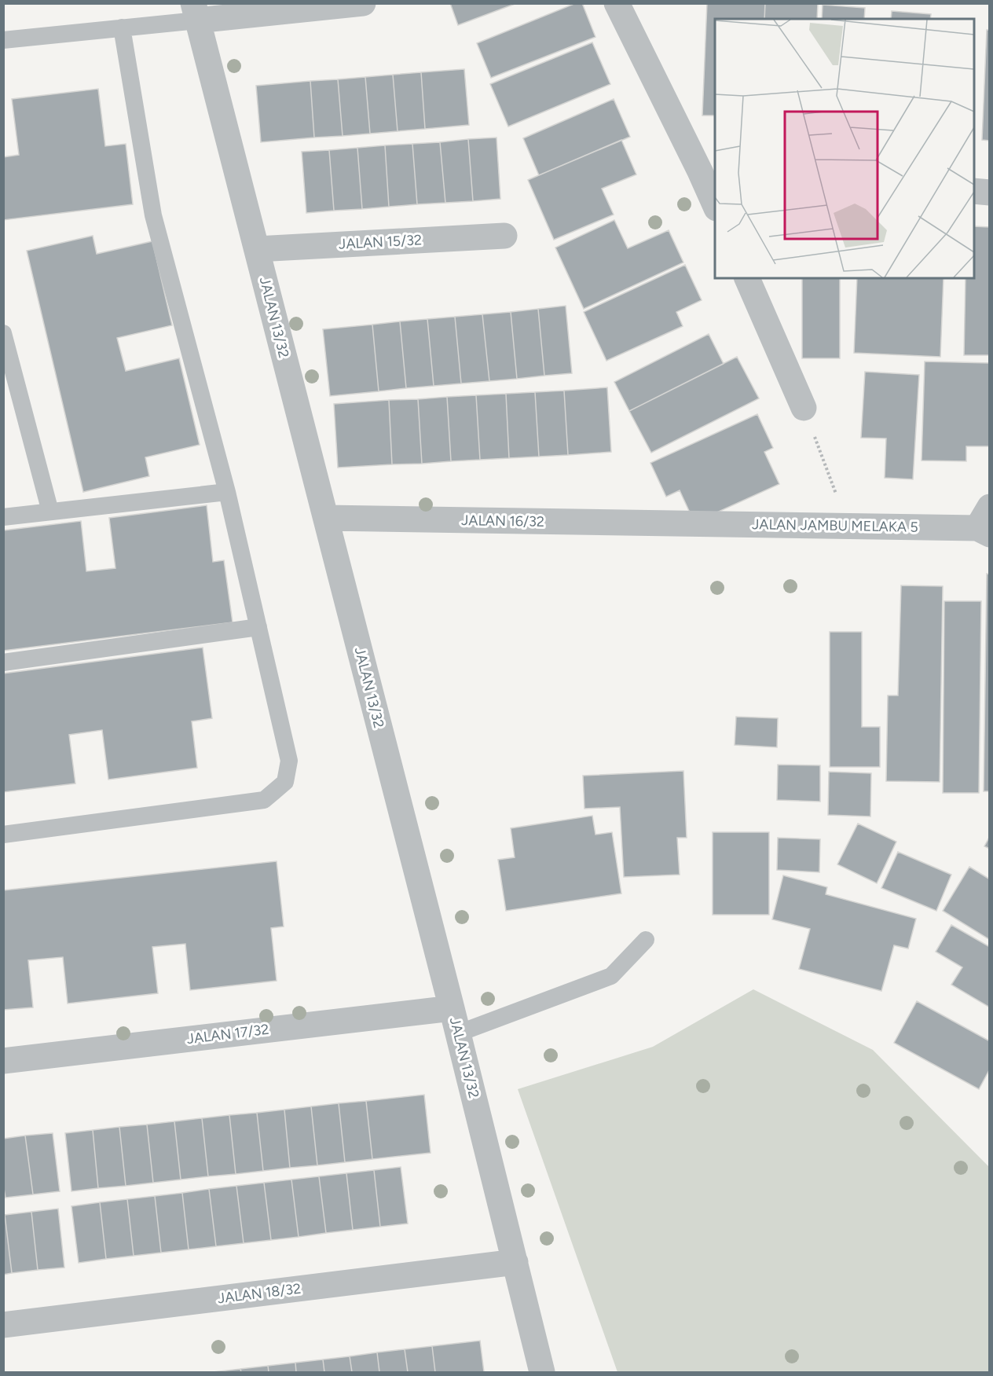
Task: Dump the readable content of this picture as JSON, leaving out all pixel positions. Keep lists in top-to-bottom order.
{
  "streets": {
    "street": [
      "JALAN 15/32",
      "JALAN 13/32",
      "JALAN 16/32",
      "JALAN JAMBU MELAKA 5",
      "JALAN 17/32",
      "JALAN 18/32"
    ]
  },
  "crossings": [
    ["JALAN 15/32", "JALAN 13/32"],
    ["JALAN 13/32", "JALAN 16/32"],
    ["JALAN 13/32", "JALAN 17/32"],
    ["JALAN 13/32", "JALAN 18/32"],
    ["JALAN 16/32", "JALAN JAMBU MELAKA 5"]
  ]
}
